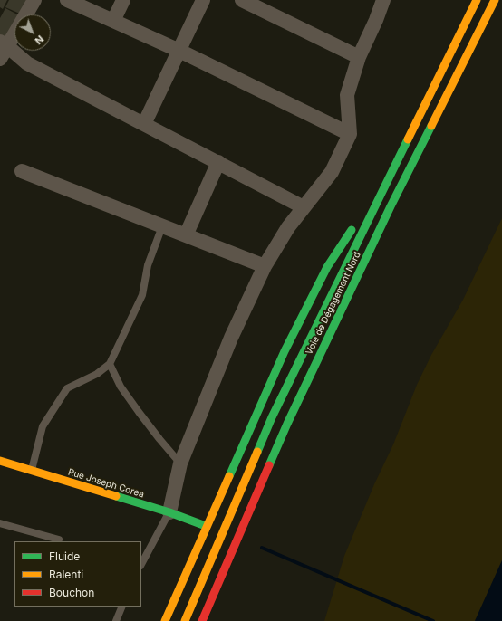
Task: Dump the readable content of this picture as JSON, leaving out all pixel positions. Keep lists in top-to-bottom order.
{
  "streets": {
    "main road": ["Voie de Dégagement Nord", "Rue Joseph Corea"]
  },
  "legend": ["Fluide", "Ralenti", "Bouchon"],
  "north": "bottom right"
}
